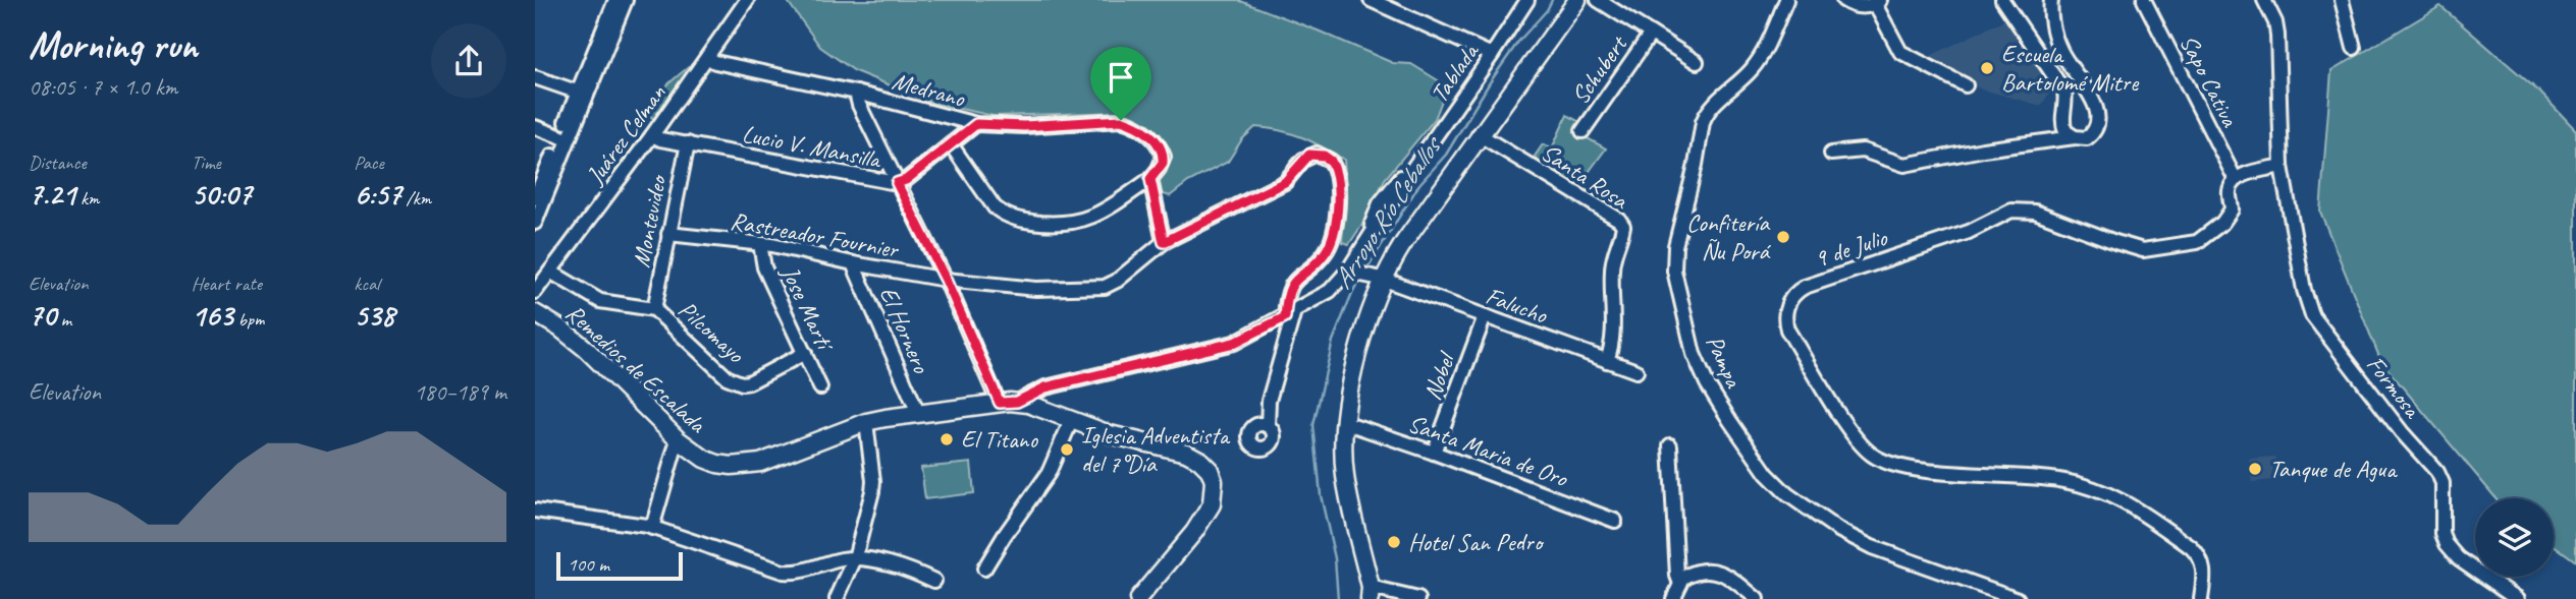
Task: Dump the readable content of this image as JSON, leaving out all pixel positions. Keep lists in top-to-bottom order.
{
  "streets": {
    "main road": ["Remedios de Escalada"],
    "street": [
      "Schubert",
      "Tablada",
      "Sapo Cativa",
      "Medrano",
      "Juárez Celman",
      "Lucio V. Mansilla",
      "Santa Rosa",
      "Montevideo",
      "Rastreador Fournier",
      "9 de Julio",
      "Falucho",
      "Jose Martí",
      "El Hornero",
      "Pilcomayo",
      "Pampa",
      "Nobel",
      "Formosa",
      "Santa Maria de Oro"
    ]
  },
  "crossings": [
    ["Tablada", "Rastreador Fournier"],
    ["Tablada", "Remedios de Escalada"],
    ["Sapo Cativa", "9 de Julio"],
    ["Medrano", "Juárez Celman"],
    ["Medrano", "Lucio V. Mansilla"],
    ["Medrano", "Rastreador Fournier"],
    ["Juárez Celman", "Lucio V. Mansilla"],
    ["Juárez Celman", "Pilcomayo"],
    ["Lucio V. Mansilla", "Montevideo"],
    ["Santa Rosa", "Falucho"],
    ["Montevideo", "Rastreador Fournier"],
    ["Montevideo", "Pilcomayo"],
    ["Rastreador Fournier", "Jose Martí"],
    ["Rastreador Fournier", "El Hornero"],
    ["Falucho", "Nobel"],
    ["Jose Martí", "Pilcomayo"],
    ["El Hornero", "Remedios de Escalada"],
    ["Nobel", "Santa Maria de Oro"]
  ],
  "water": ["Arroyo Río Ceballos"],
  "places": [
    "Escuela Bartolomé Mitre",
    "Confitería Ñu Porá",
    "El Titano",
    "Iglesia Adventista del 7°Día",
    "Tanque de Agua",
    "Hotel San Pedro"
  ],
  "scale_bar": "100 m",
  "page": {
    "heading": ["Morning run", "08:05 · 7 × 1.0 km"],
    "stats": [
      ["Distance", "7.21 km"],
      ["Time", "50:07"],
      ["Pace", "6:57 /km"],
      ["Elevation", "70 m"],
      ["Heart rate", "163 bpm"],
      ["kcal", "538"]
    ],
    "chart": ["Elevation", "180–189 m"],
    "scale": "100 m"
  }
}
